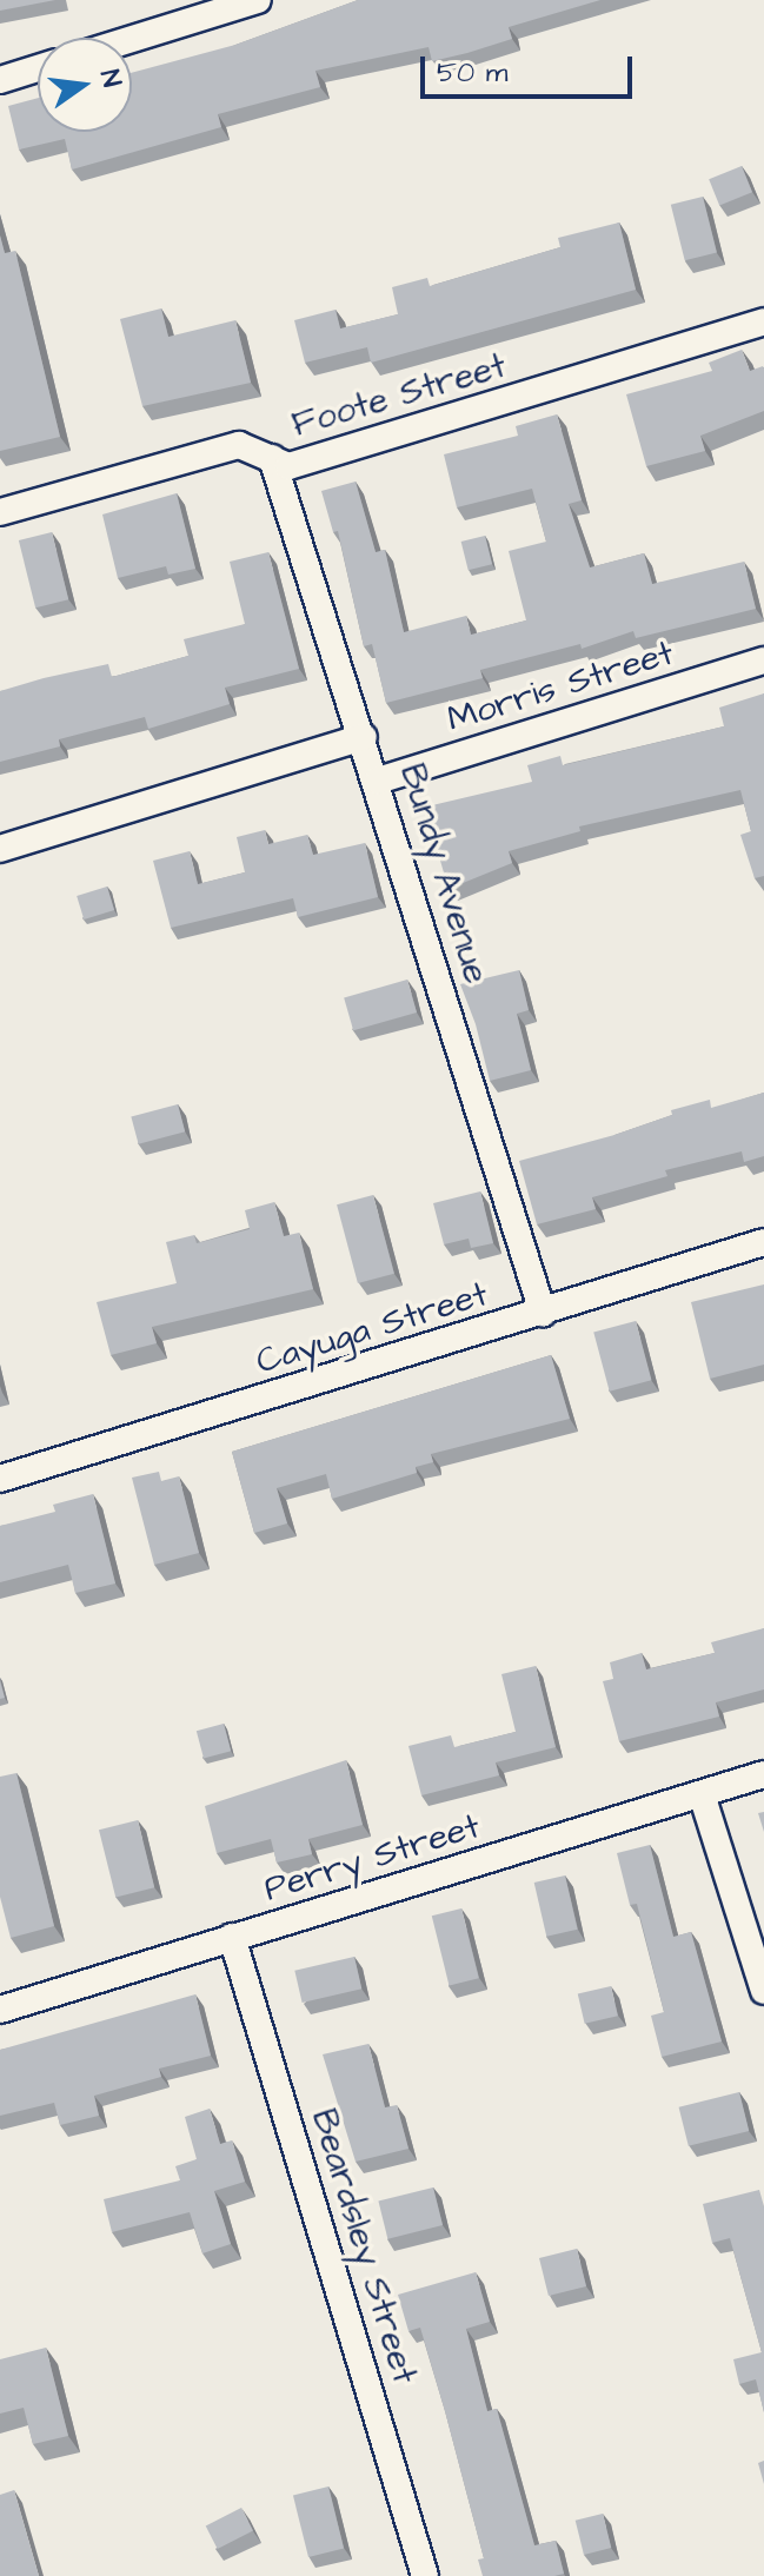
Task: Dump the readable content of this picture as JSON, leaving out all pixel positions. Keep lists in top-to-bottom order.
{
  "streets": {
    "street": [
      "Foote Street",
      "Morris Street",
      "Bundy Avenue",
      "Cayuga Street",
      "Perry Street",
      "Beardsley Street"
    ]
  },
  "crossings": [
    ["Foote Street", "Bundy Avenue"],
    ["Morris Street", "Bundy Avenue"],
    ["Bundy Avenue", "Cayuga Street"],
    ["Perry Street", "Beardsley Street"]
  ],
  "scale_bar": "50 m",
  "north": "right"
}
